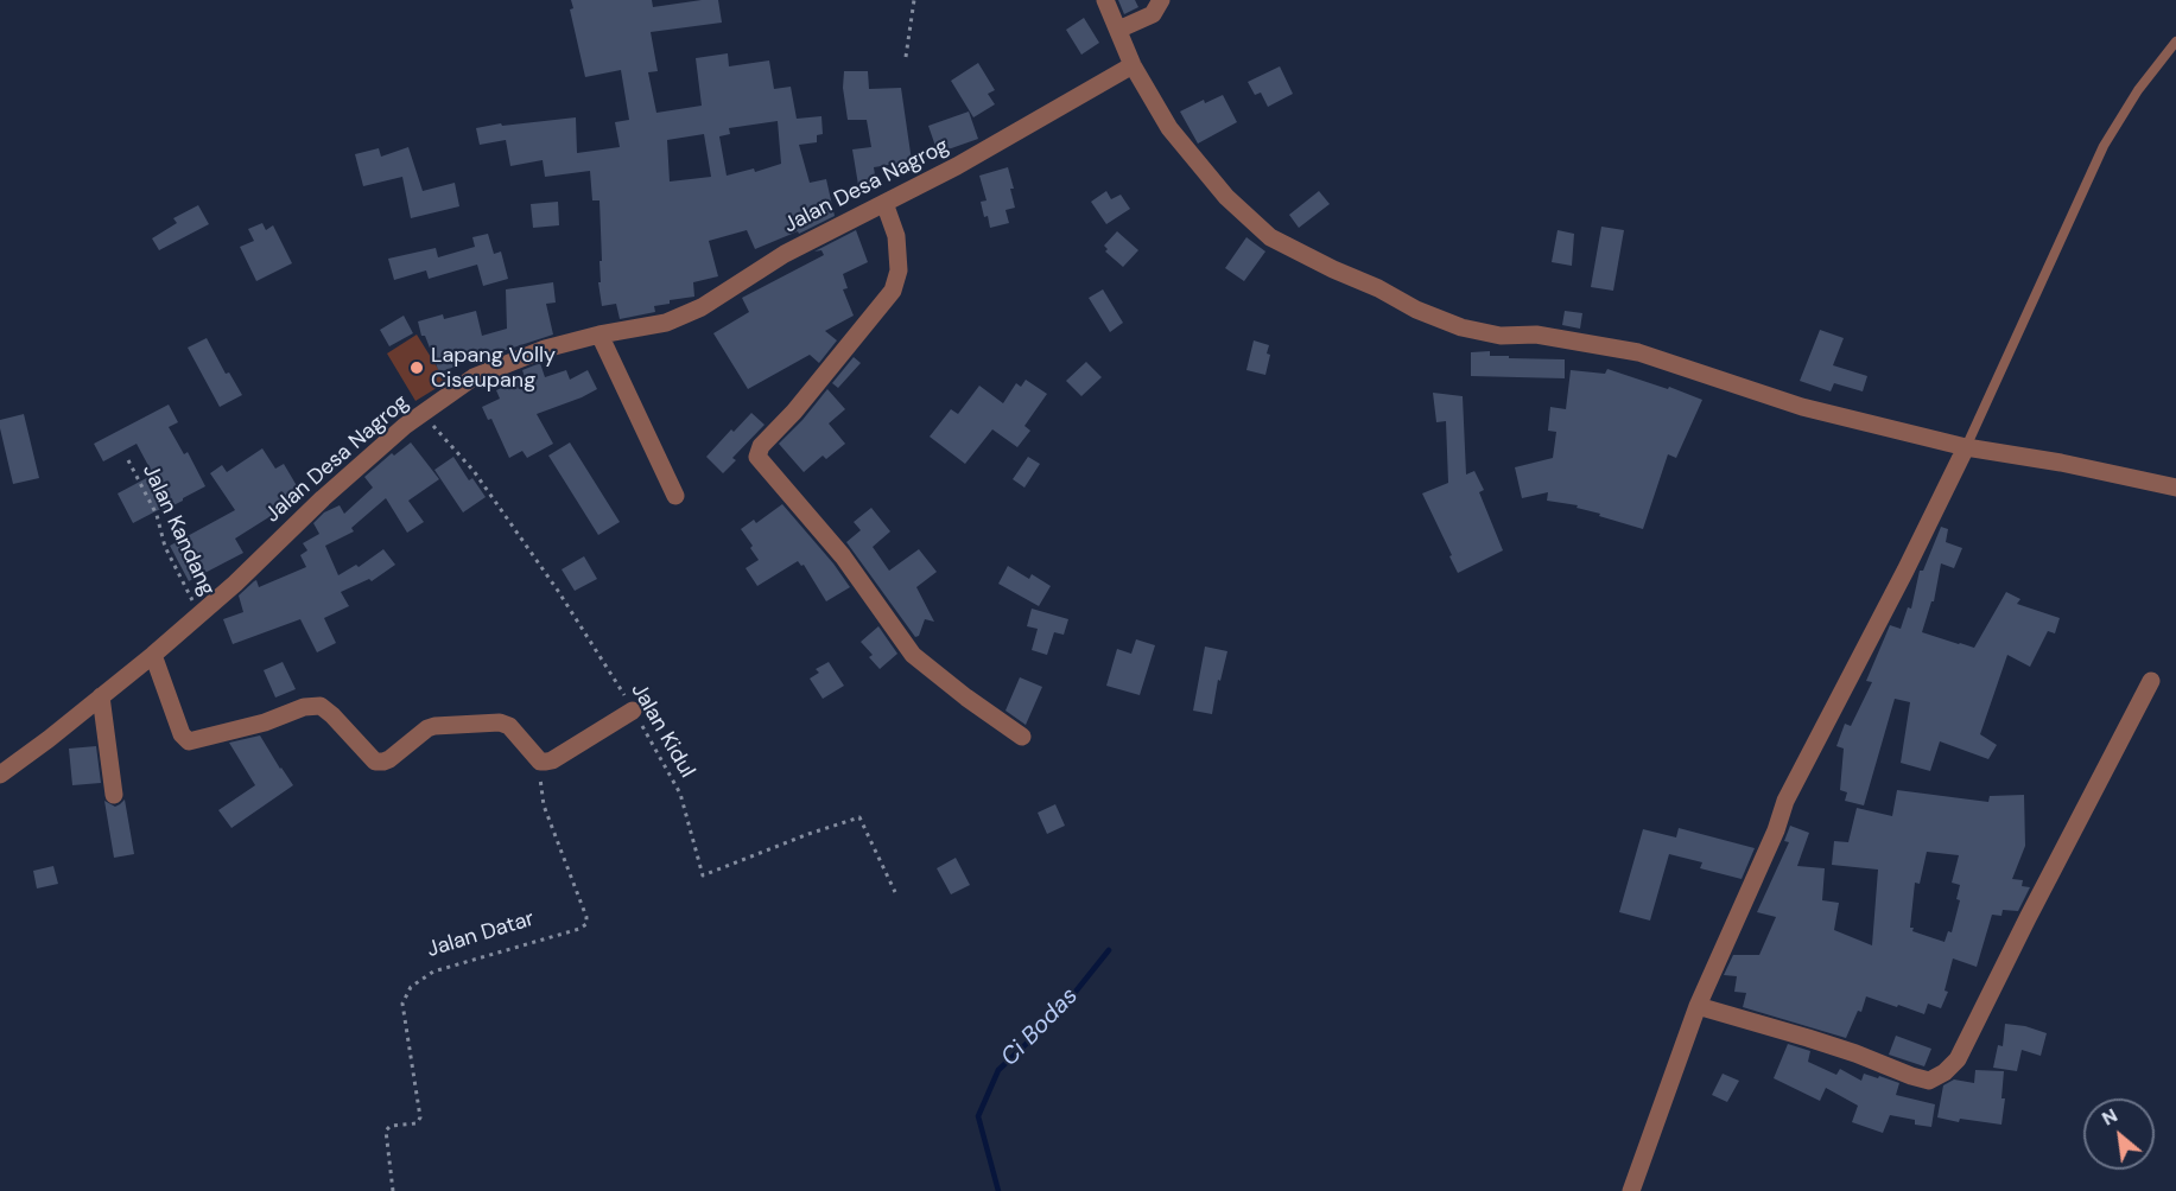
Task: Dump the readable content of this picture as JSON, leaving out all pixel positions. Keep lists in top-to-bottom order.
{
  "streets": {
    "street": ["Jalan Desa Nagrog"],
    "path": ["Jalan Kandang", "Jalan Kidul", "Jalan Datar"]
  },
  "crossings": [
    ["Jalan Desa Nagrog", "Jalan Kandang"],
    ["Jalan Desa Nagrog", "Jalan Kidul"]
  ],
  "water": ["Ci Bodas"],
  "places": ["Lapang Volly Ciseupang"],
  "north": "top left"
}
